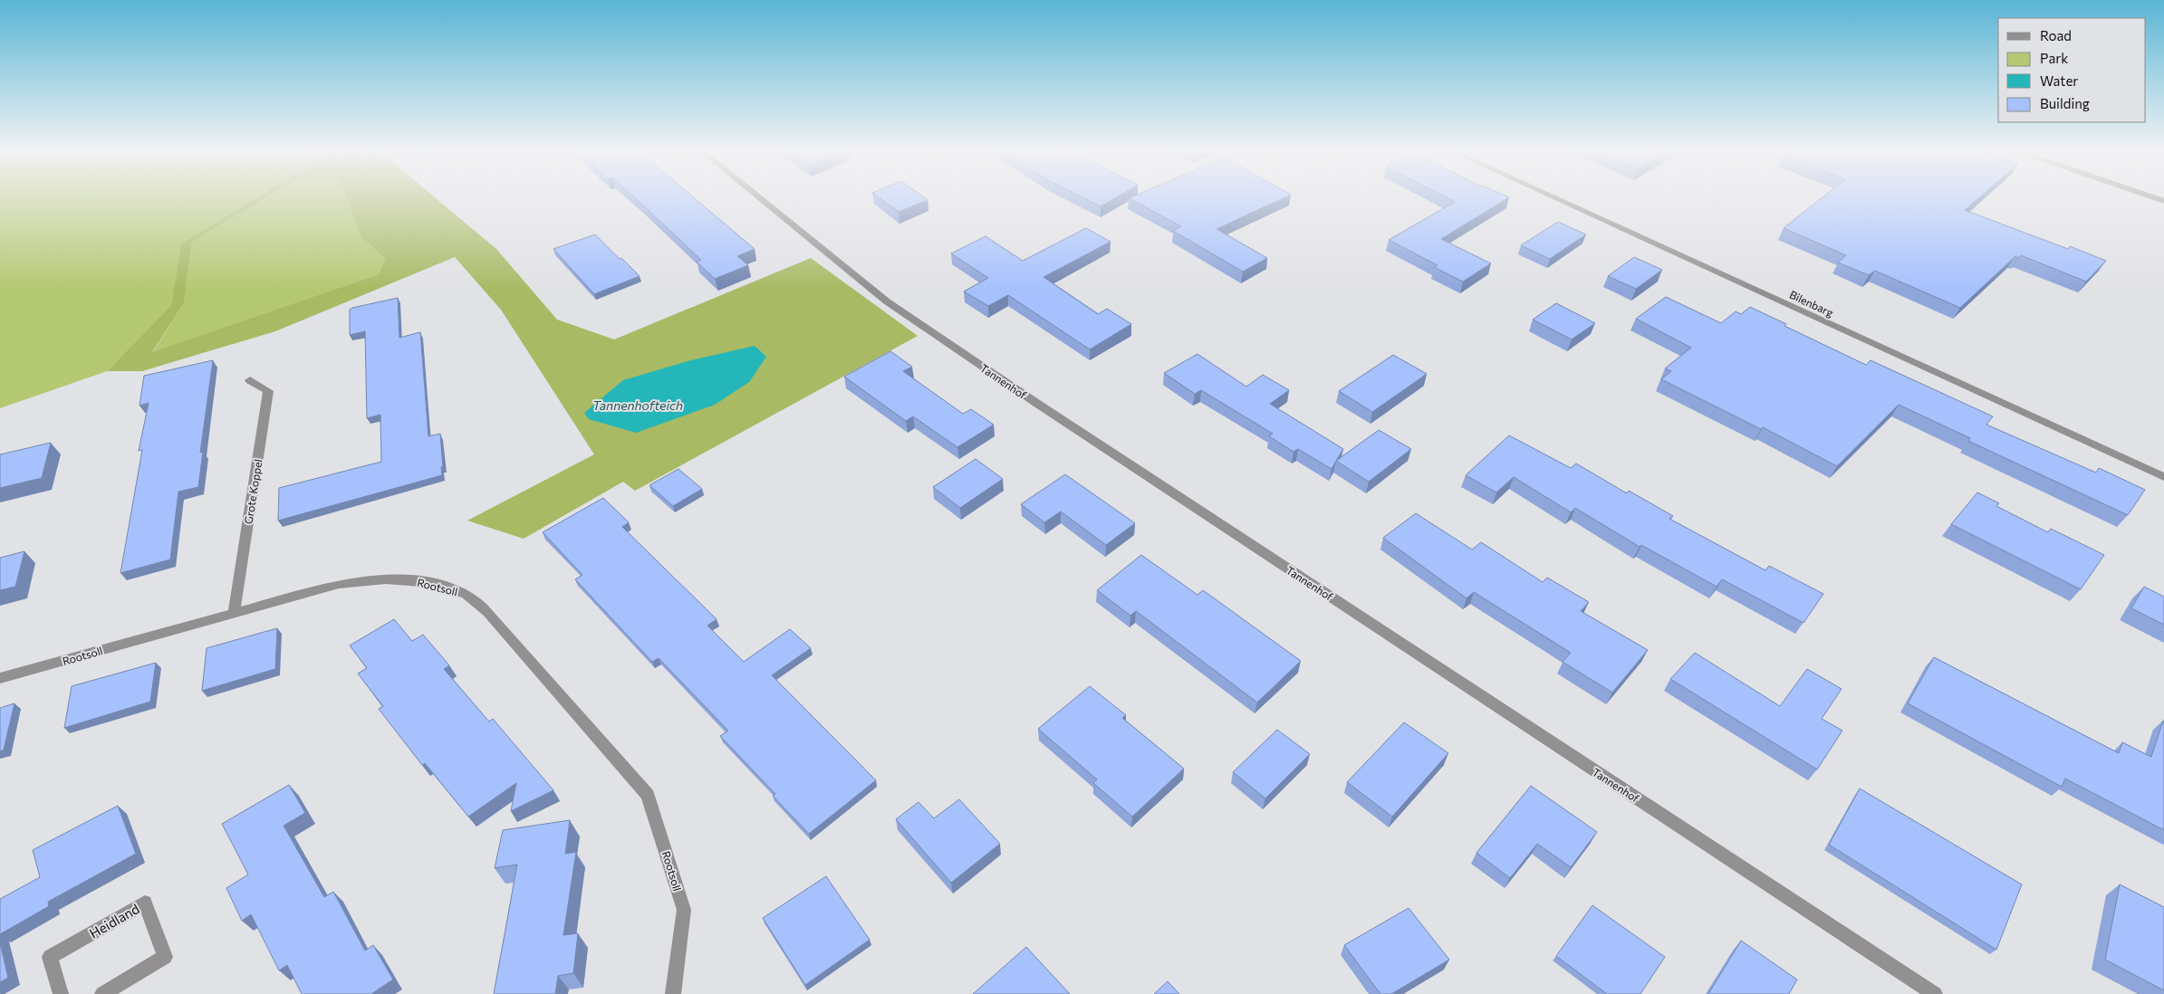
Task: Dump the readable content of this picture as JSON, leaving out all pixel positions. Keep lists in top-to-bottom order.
{
  "streets": {
    "street": [
      "Bilenbarg",
      "Tannenhof",
      "Grote Koppel",
      "Rootsoll",
      "Heidland"
    ]
  },
  "crossings": [
    ["Grote Koppel", "Rootsoll"]
  ],
  "water": ["Tannenhofteich"],
  "legend": [
    "Road",
    "Park",
    "Water",
    "Building"
  ]
}
